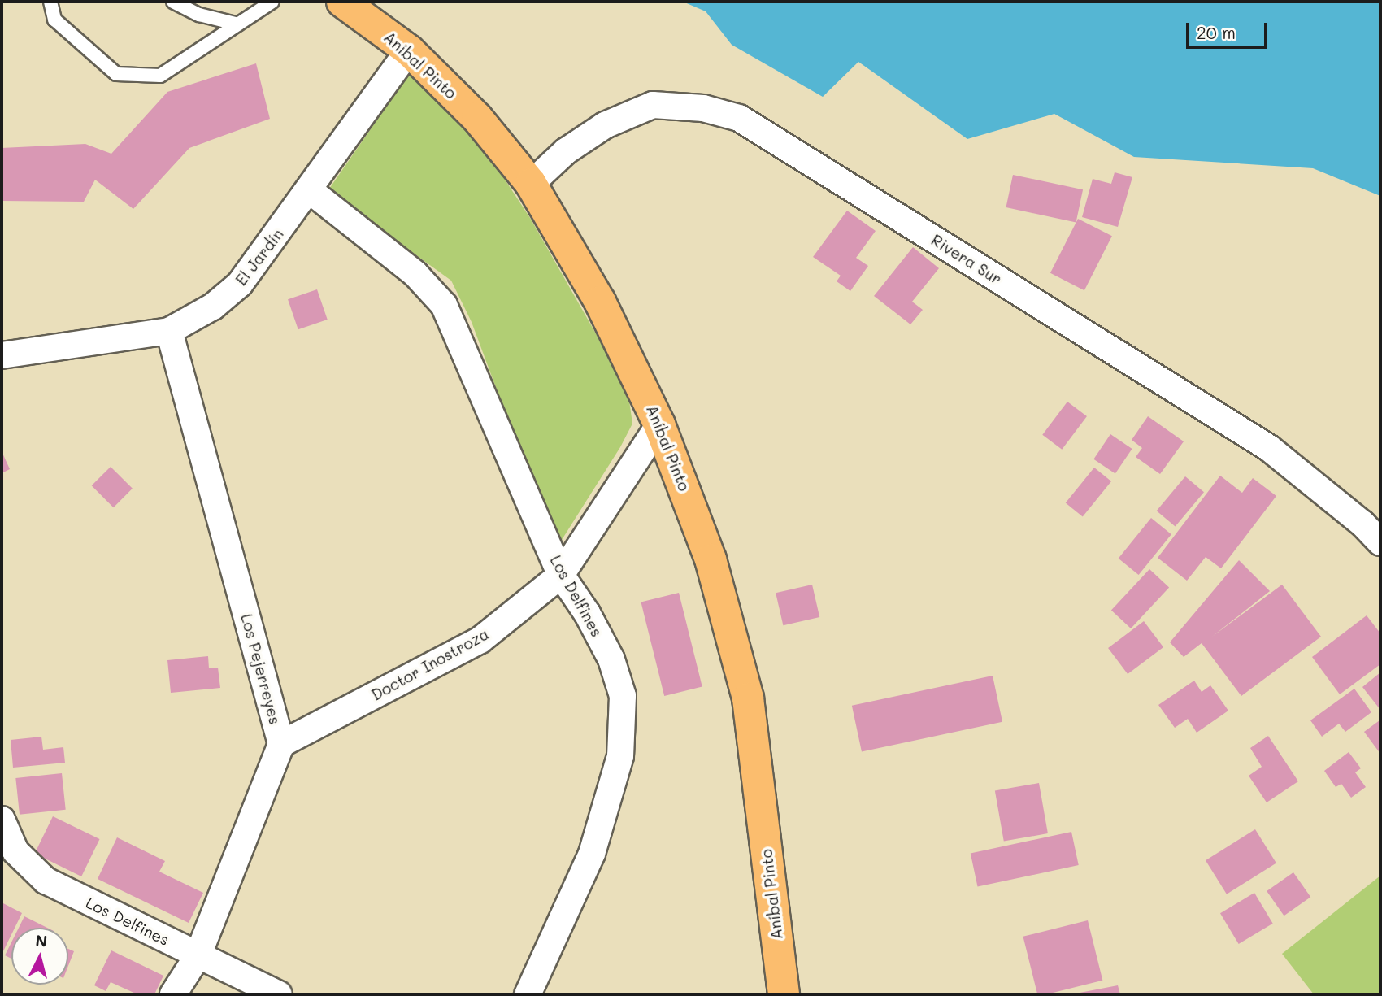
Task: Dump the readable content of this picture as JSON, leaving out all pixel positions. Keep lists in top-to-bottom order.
{
  "streets": {
    "main road": ["Aníbal Pinto"],
    "street": [
      "El Jardín",
      "Rivera Sur",
      "Los Delfines",
      "Doctor Inostroza",
      "Los Pejerreyes"
    ]
  },
  "crossings": [
    ["Aníbal Pinto", "El Jardín"],
    ["Aníbal Pinto", "Rivera Sur"],
    ["Aníbal Pinto", "Doctor Inostroza"],
    ["El Jardín", "Los Delfines"],
    ["El Jardín", "Los Pejerreyes"],
    ["Los Delfines", "Doctor Inostroza"],
    ["Los Delfines", "Los Pejerreyes"],
    ["Doctor Inostroza", "Los Pejerreyes"]
  ],
  "scale_bar": "20 m",
  "north": "top"
}
